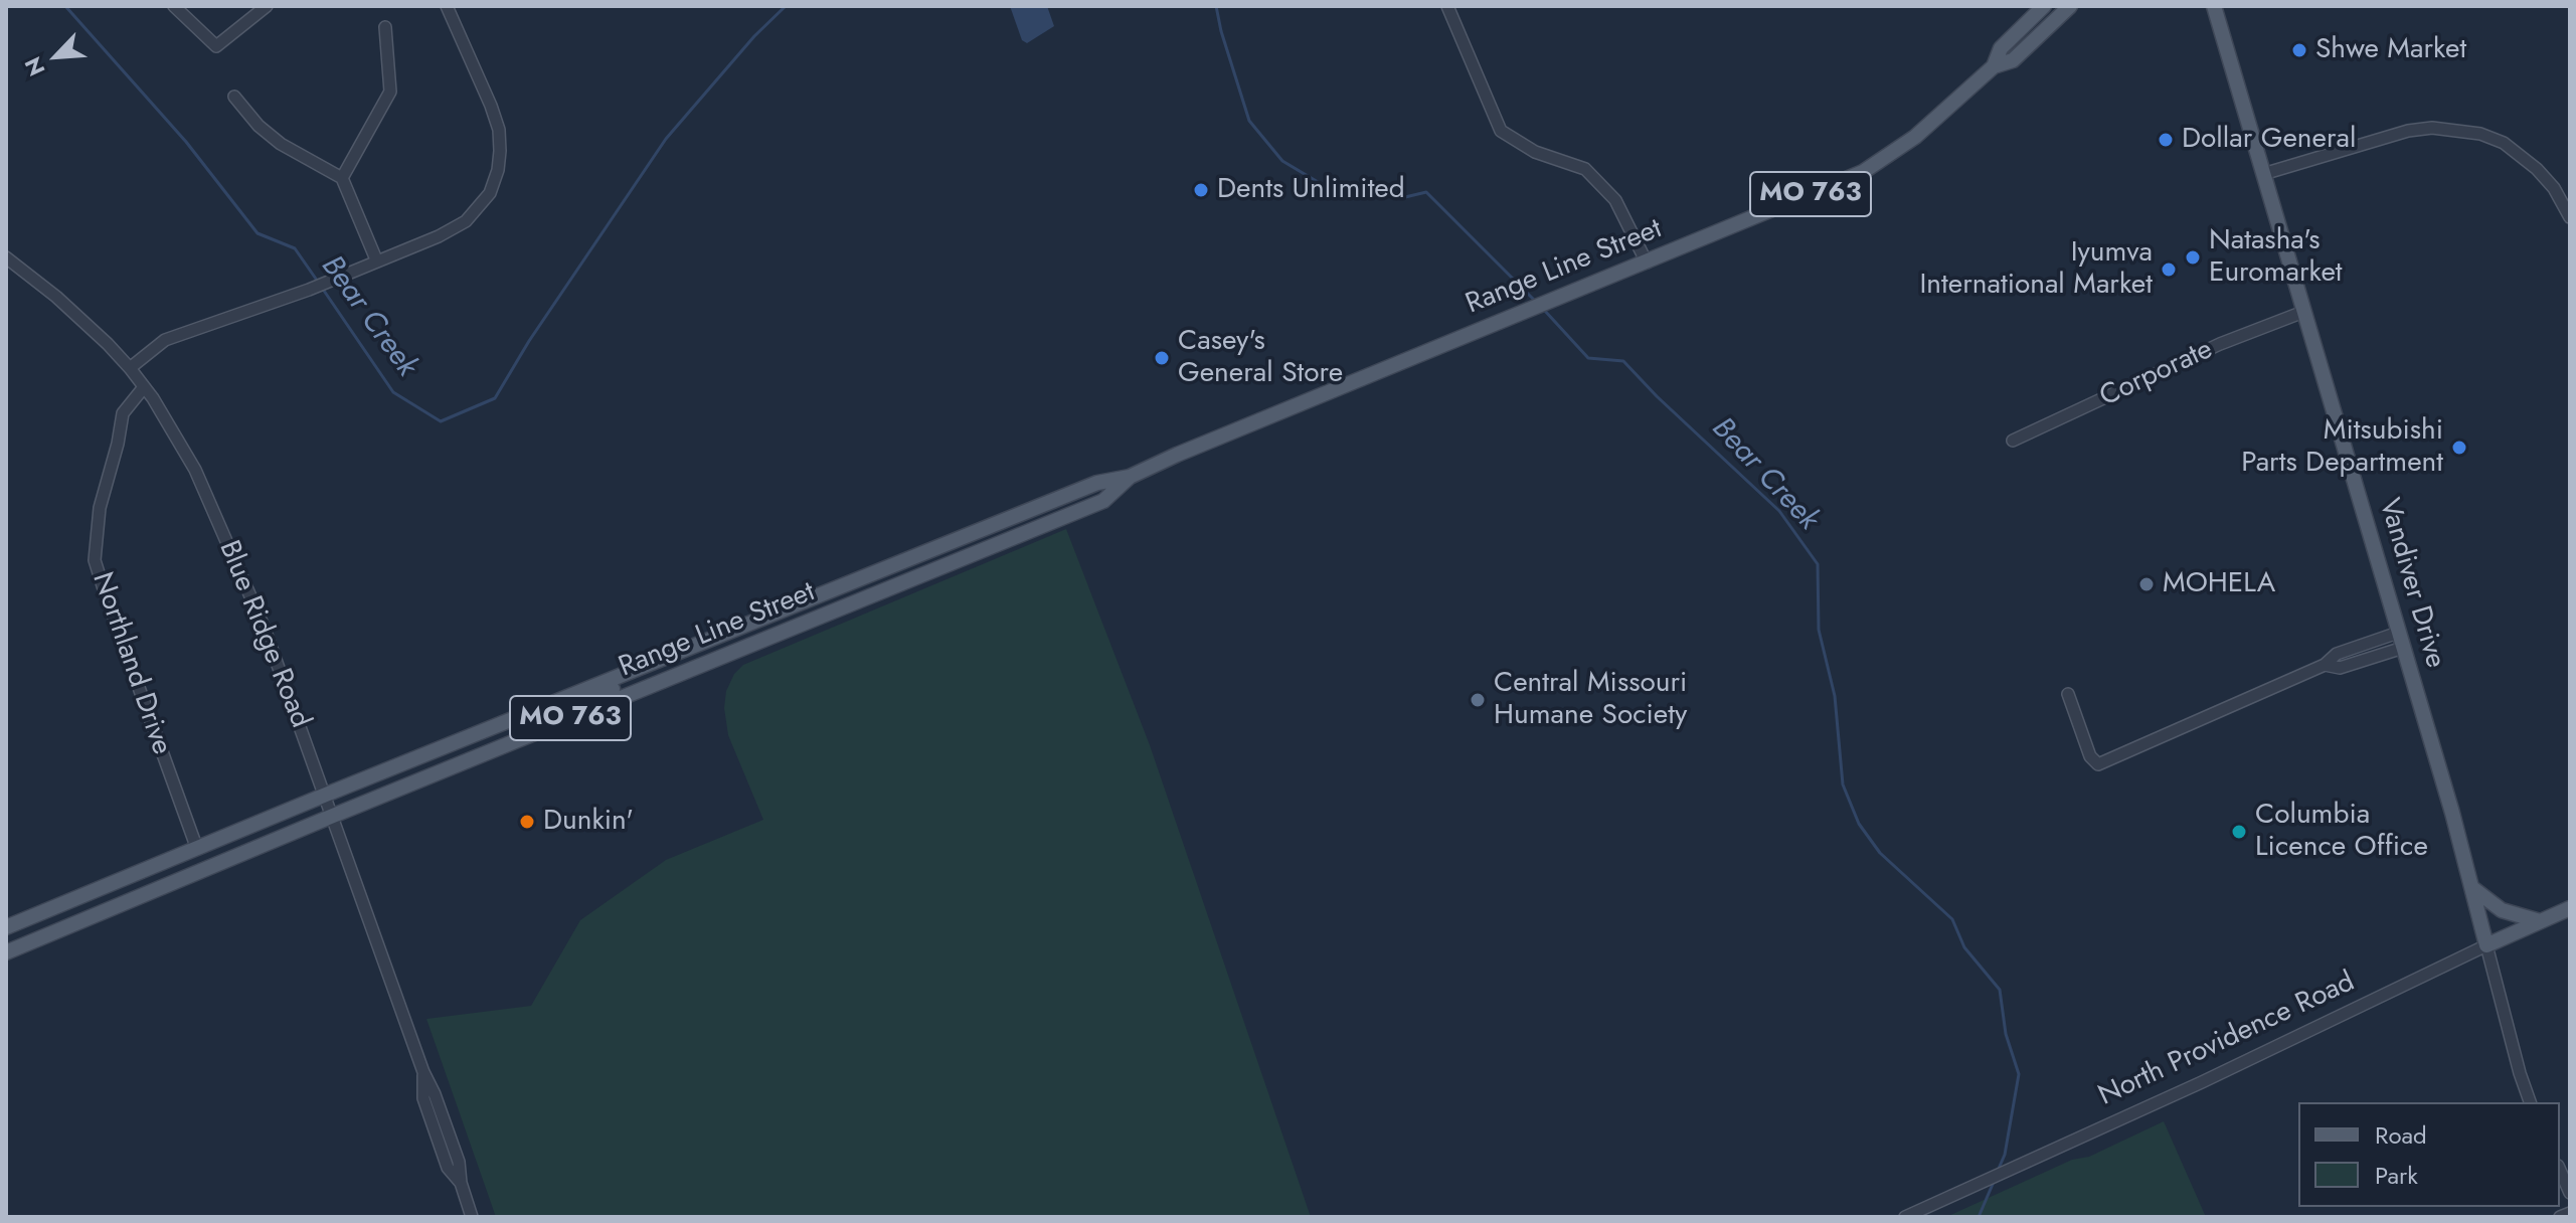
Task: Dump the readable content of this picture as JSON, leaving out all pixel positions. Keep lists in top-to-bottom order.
{
  "streets": {
    "main road": [
      "MO 763",
      "Range Line Street",
      "Vandiver Drive",
      "North Providence Road"
    ],
    "street": ["Corporate", "Blue Ridge Road", "Northland Drive"]
  },
  "crossings": [
    ["Range Line Street", "Blue Ridge Road"],
    ["Range Line Street", "Northland Drive"],
    ["Corporate", "Vandiver Drive"],
    ["Vandiver Drive", "North Providence Road"],
    ["Blue Ridge Road", "Northland Drive"]
  ],
  "water": ["Bear Creek"],
  "places": [
    "Shwe Market",
    "Dollar General",
    "Dents Unlimited",
    "Natasha's Euromarket",
    "Iyumva International Market",
    "Casey's General Store",
    "Mitsubishi Parts Department",
    "MOHELA",
    "Central Missouri Humane Society",
    "Dunkin'",
    "Columbia Licence Office"
  ],
  "legend": ["Road", "Park"],
  "north": "bottom left"
}
